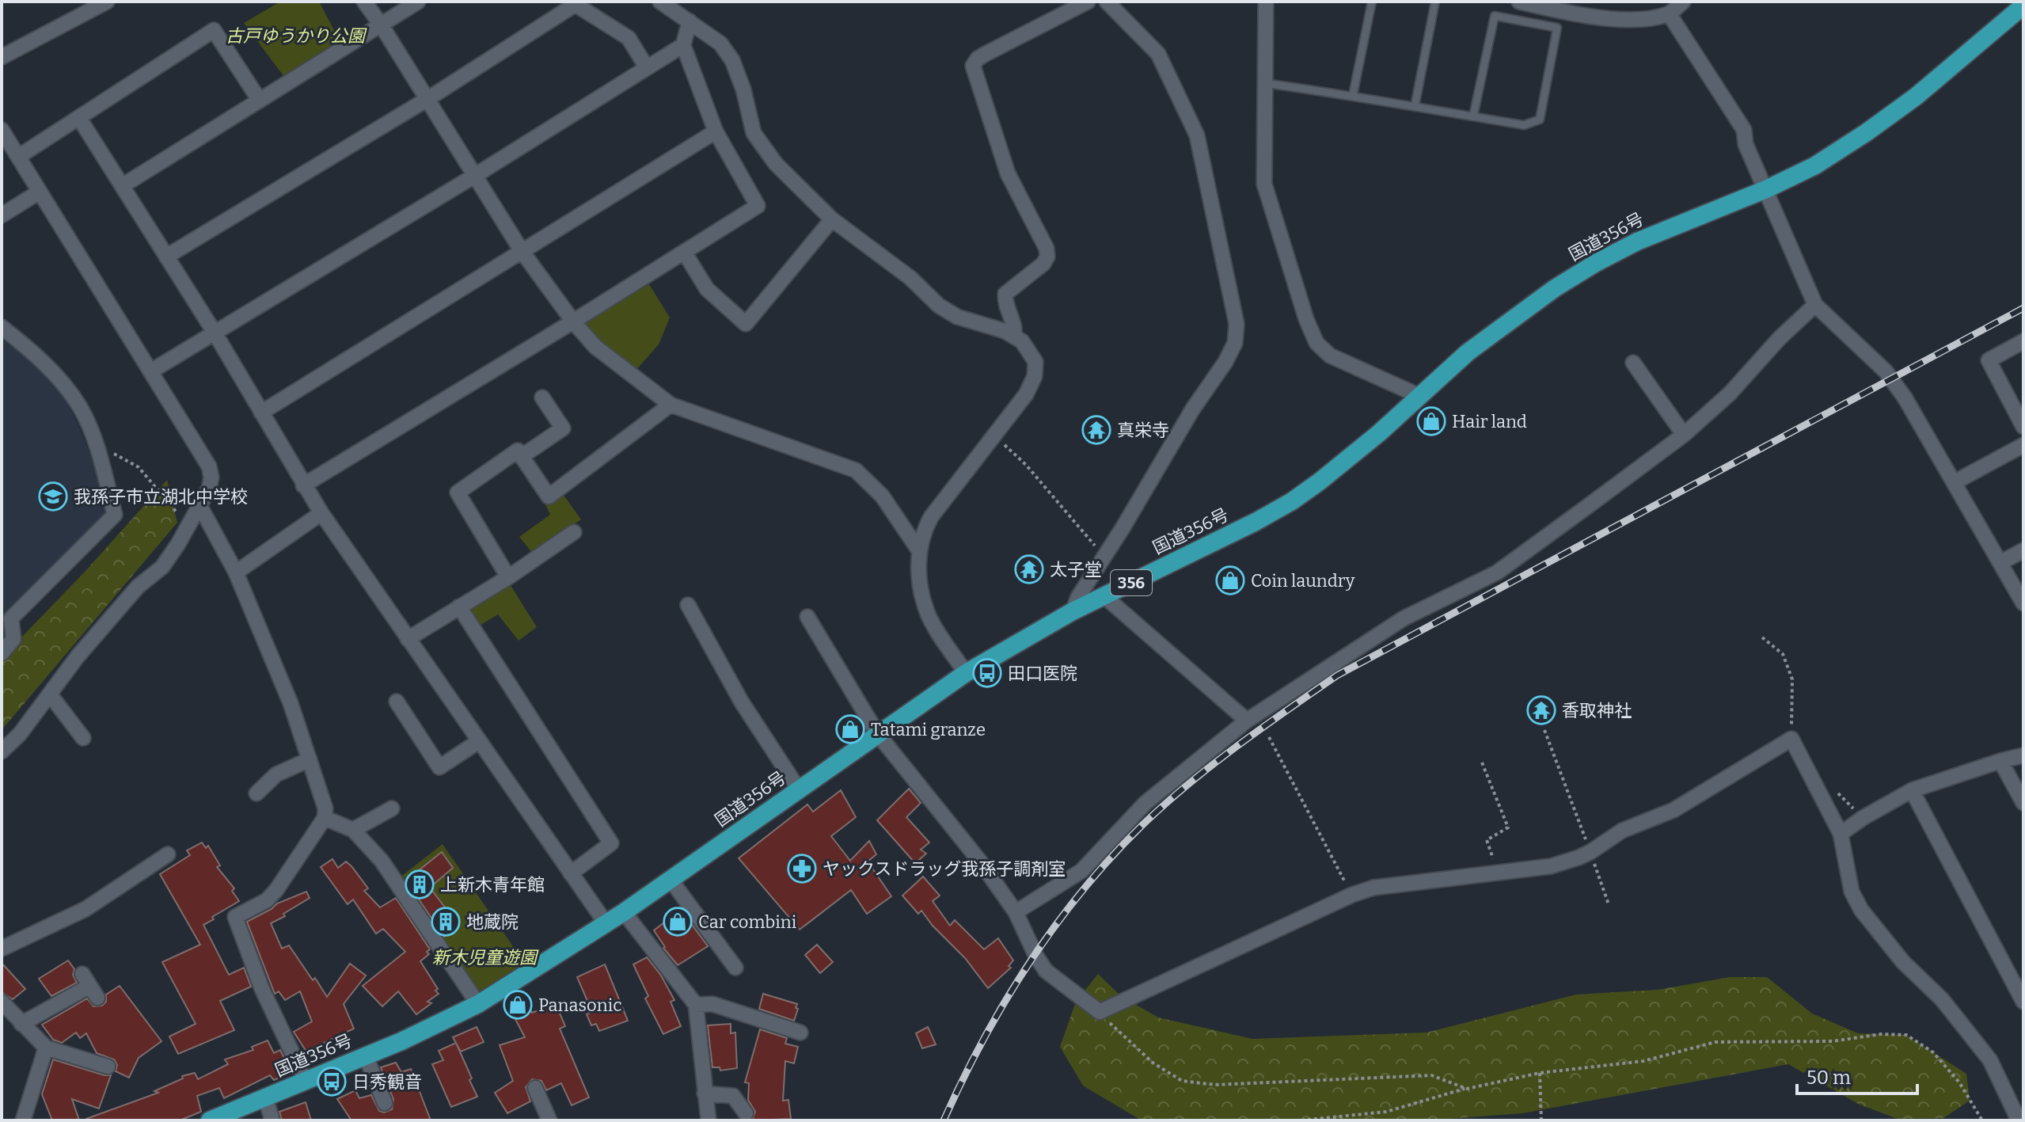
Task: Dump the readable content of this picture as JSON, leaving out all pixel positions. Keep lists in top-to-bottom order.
{
  "streets": {
    "highway": ["国道356号", "356"]
  },
  "parks": ["古戸ゆうかり公園", "新木児童遊園"],
  "places": {
    "shop": [
      "Hair land",
      "Coin laundry",
      "Tatami granze",
      "Car combini",
      "Panasonic"
    ],
    "temple": ["真栄寺", "太子堂", "香取神社"],
    "school or university": ["我孫子市立湖北中学校"],
    "bus stop": ["田口医院", "日秀観音"],
    "pharmacy": ["ヤックスドラッグ我孫子調剤室"],
    "building": ["上新木青年館", "地蔵院"]
  },
  "scale_bar": "50 m"
}
